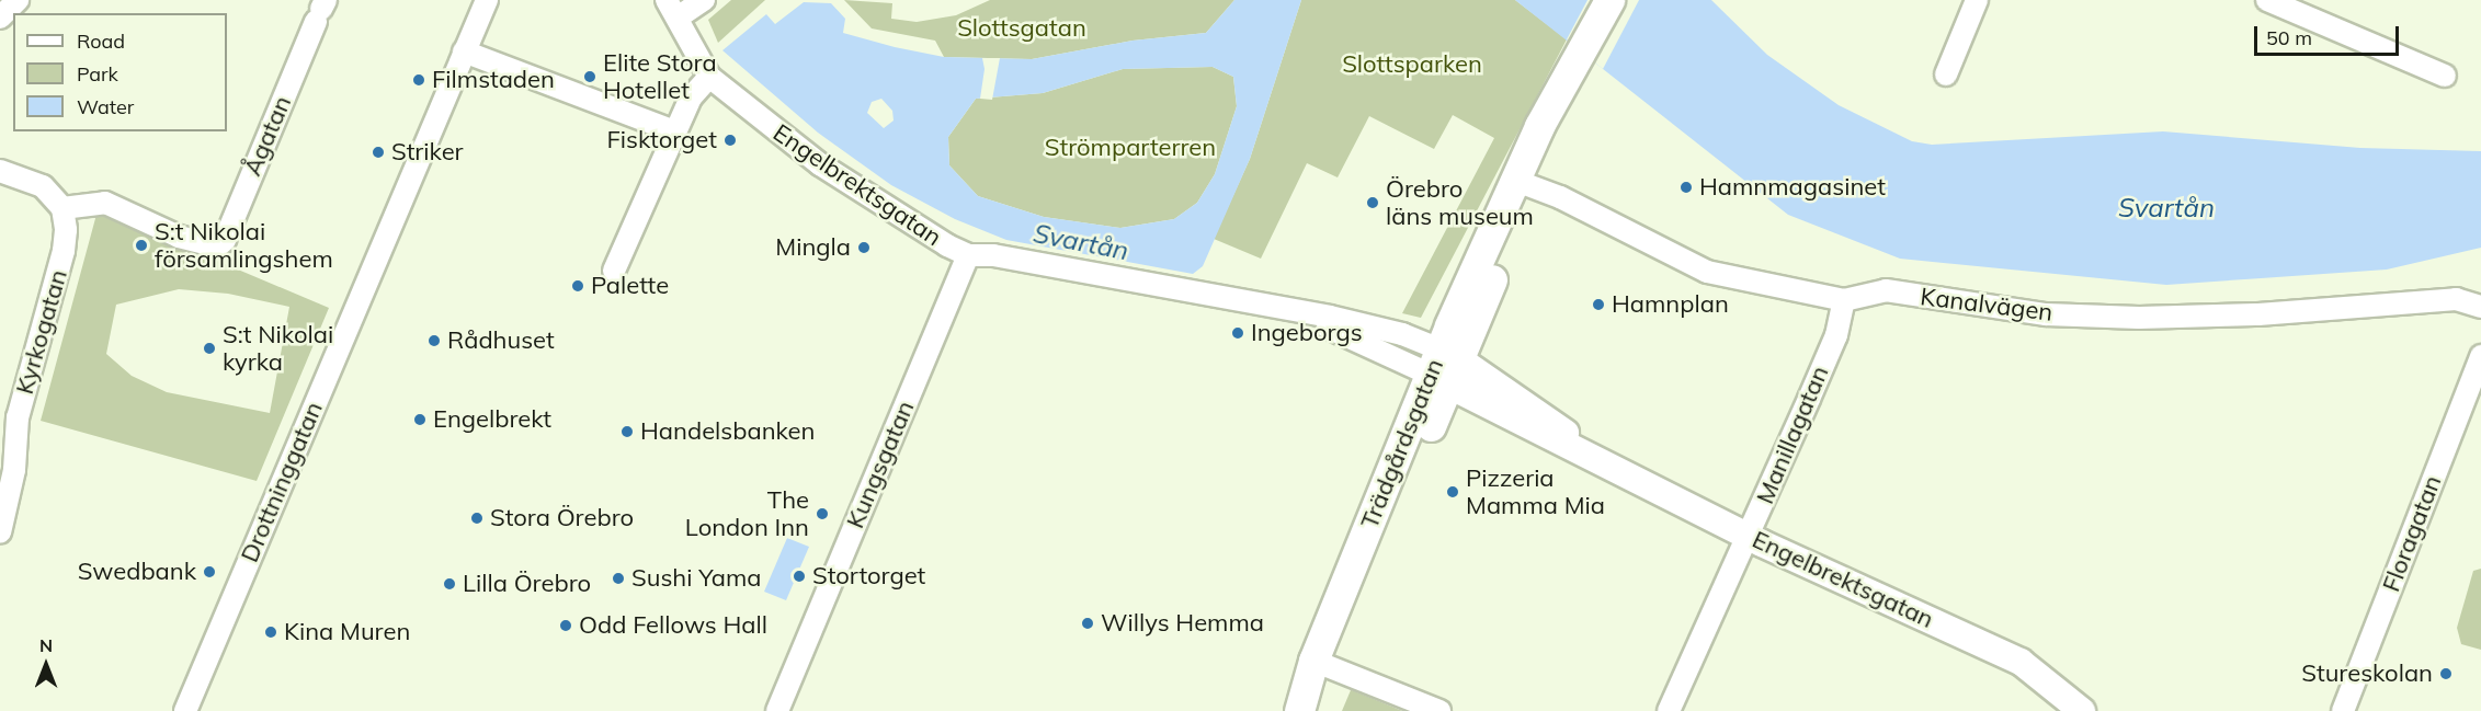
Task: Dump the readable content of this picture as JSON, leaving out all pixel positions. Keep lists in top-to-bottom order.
{
  "streets": {
    "main road": ["Trädgårdsgatan"],
    "street": [
      "Ågatan",
      "Engelbrektsgatan",
      "Kanalvägen",
      "Kyrkogatan",
      "Manillagatan",
      "Kungsgatan",
      "Drottninggatan",
      "Floragatan"
    ]
  },
  "crossings": [
    ["Ågatan", "Kyrkogatan"],
    ["Engelbrektsgatan", "Manillagatan"],
    ["Engelbrektsgatan", "Trädgårdsgatan"],
    ["Engelbrektsgatan", "Kungsgatan"],
    ["Kanalvägen", "Manillagatan"],
    ["Kanalvägen", "Trädgårdsgatan"]
  ],
  "water": ["Svartån"],
  "parks": ["Slottsgatan", "Slottsparken", "Strömparterren"],
  "places": [
    "Elite Stora Hotellet",
    "Filmstaden",
    "Fisktorget",
    "Striker",
    "Hamnmagasinet",
    "Örebro läns museum",
    "S:t Nikolai församlingshem",
    "Mingla",
    "Palette",
    "Hamnplan",
    "Ingeborgs",
    "Rådhuset",
    "S:t Nikolai kyrka",
    "Engelbrekt",
    "Handelsbanken",
    "Pizzeria Mamma Mia",
    "The London Inn",
    "Stora Örebro",
    "Swedbank",
    "Stortorget",
    "Sushi Yama",
    "Lilla Örebro",
    "Willys Hemma",
    "Odd Fellows Hall",
    "Kina Muren",
    "Stureskolan"
  ],
  "legend": ["Road", "Park", "Water"],
  "scale_bar": "50 m",
  "north": "top"
}
